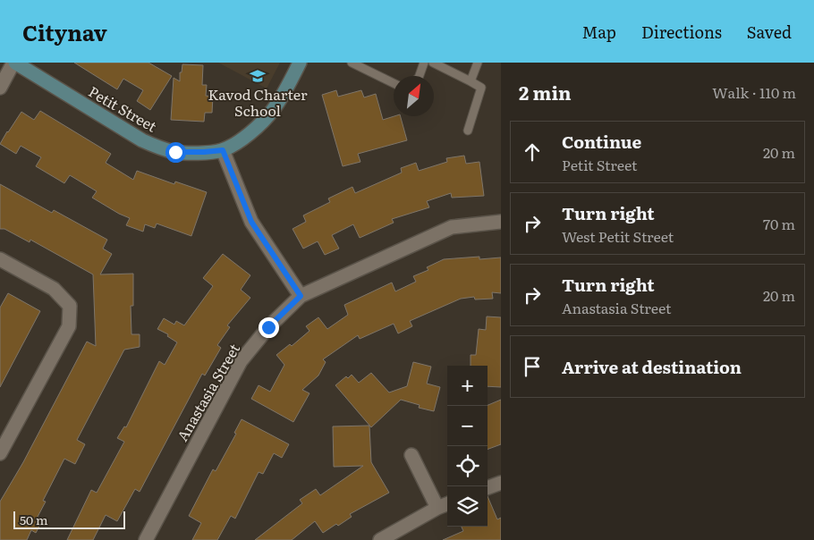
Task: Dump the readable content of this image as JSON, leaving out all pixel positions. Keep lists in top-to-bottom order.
{
  "streets": {
    "street": ["Petit Street", "Anastasia Street"]
  },
  "places": {
    "school or university": ["Kavod Charter School"]
  },
  "scale_bar": "50 m",
  "north": "top right",
  "page": {
    "header": "Citynav",
    "nav": ["Map", "Directions", "Saved"],
    "heading": ["2 min", "Walk · 110 m"],
    "list": [
      ["Continue", "Petit Street", "20 m"],
      ["Turn right", "West Petit Street", "70 m"],
      ["Turn right", "Anastasia Street", "20 m"],
      "Arrive at destination"
    ],
    "map_buttons": ["+", "−"],
    "scale": "50 m"
  }
}
